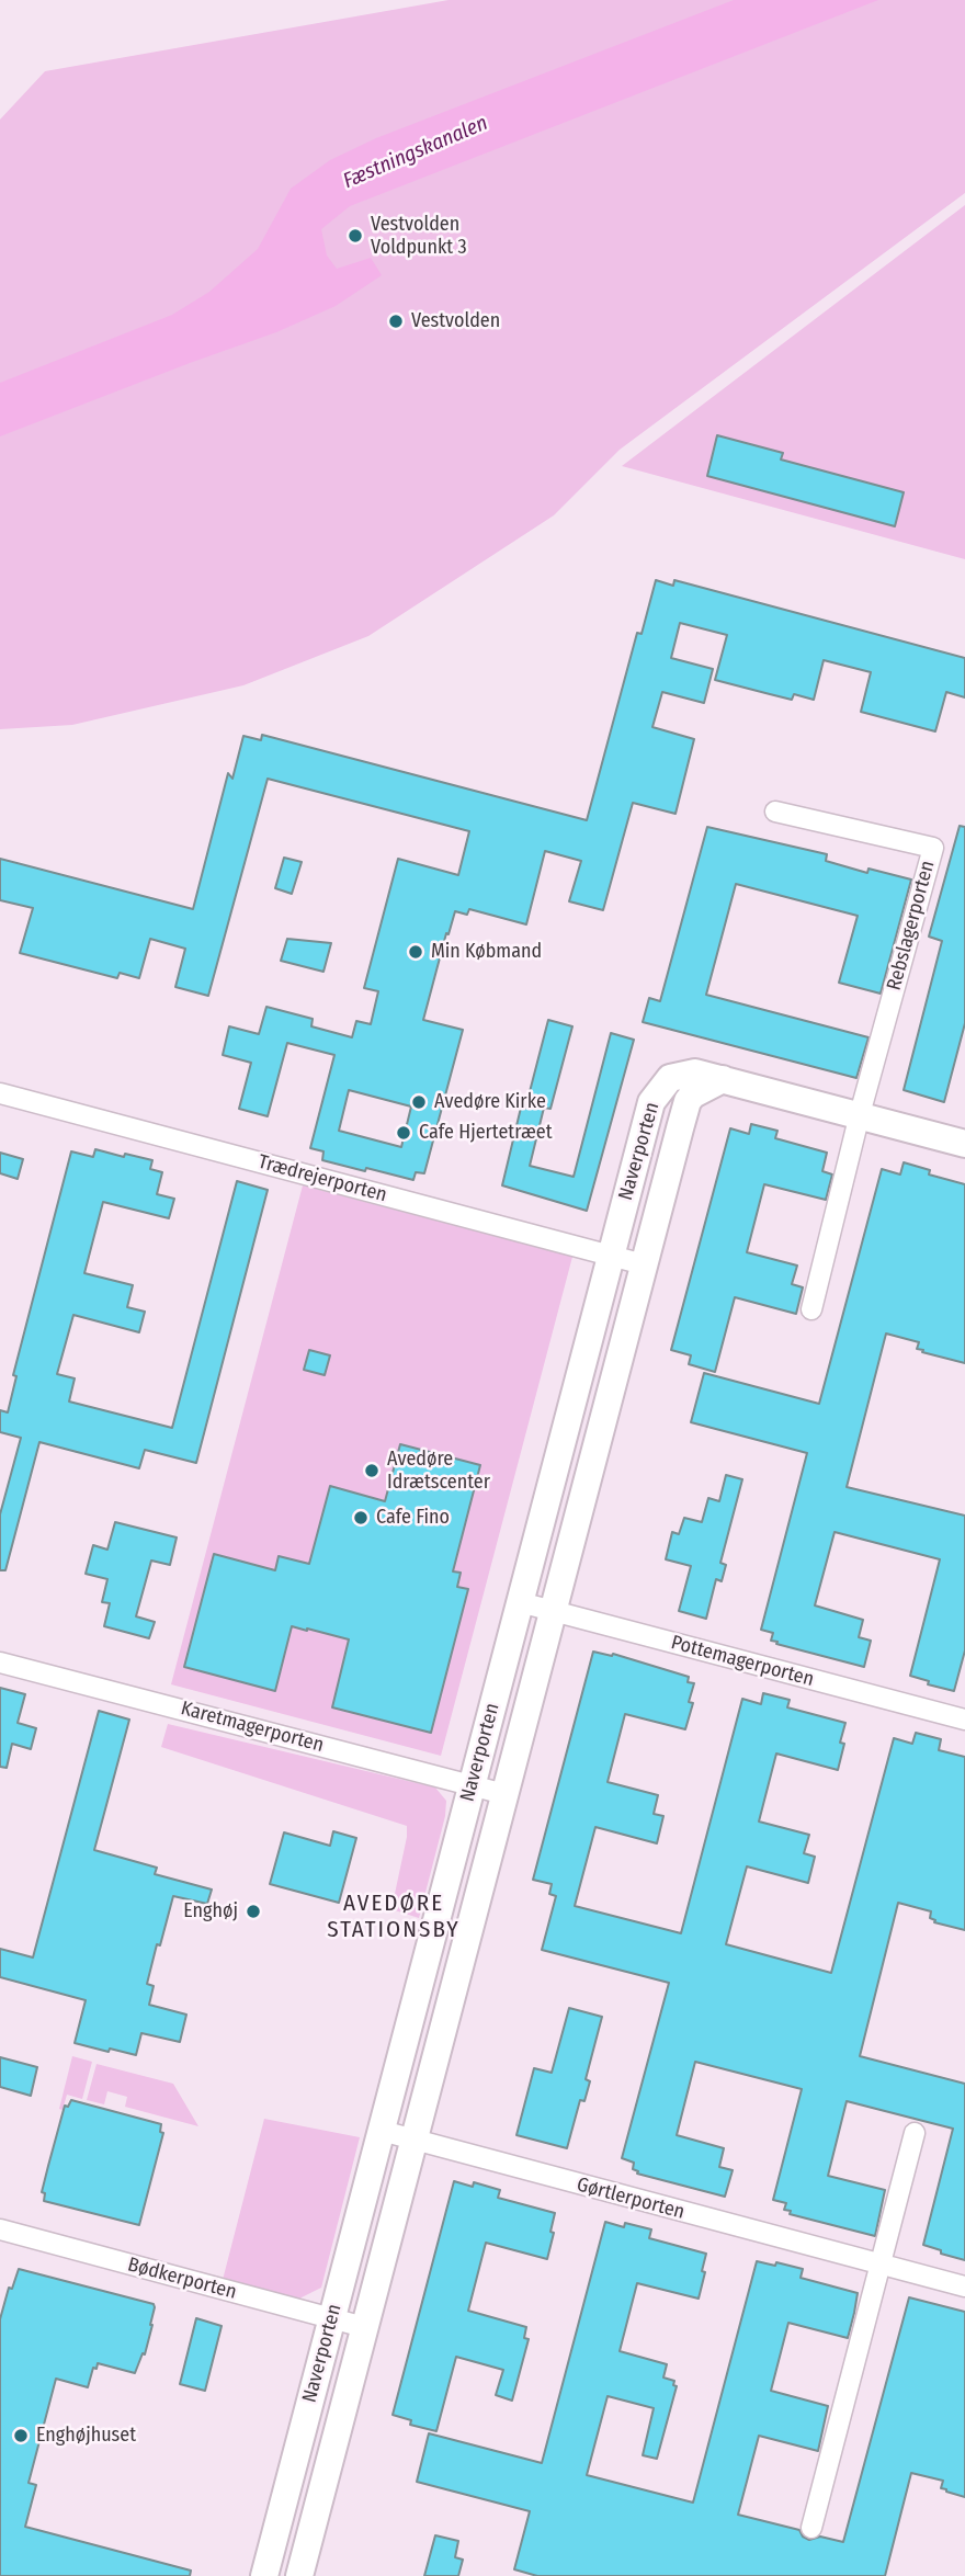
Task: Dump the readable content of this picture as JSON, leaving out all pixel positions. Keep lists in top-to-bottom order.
{
  "streets": {
    "street": [
      "Rebslagerporten",
      "Naverporten",
      "Trædrejerporten",
      "Pottemagerporten",
      "Karetmagerporten",
      "Gørtlerporten",
      "Bødkerporten"
    ]
  },
  "crossings": [
    ["Naverporten", "Trædrejerporten"],
    ["Naverporten", "Pottemagerporten"],
    ["Naverporten", "Karetmagerporten"],
    ["Naverporten", "Gørtlerporten"],
    ["Naverporten", "Bødkerporten"]
  ],
  "districts": ["AVEDØRE STATIONSBY"],
  "water": ["Fæstningskanalen"],
  "places": [
    "Vestvolden Voldpunkt 3",
    "Vestvolden",
    "Min Købmand",
    "Avedøre Kirke",
    "Cafe Hjertetræet",
    "Avedøre Idrætscenter",
    "Cafe Fino",
    "Enghøj",
    "Enghøjhuset"
  ]
}
